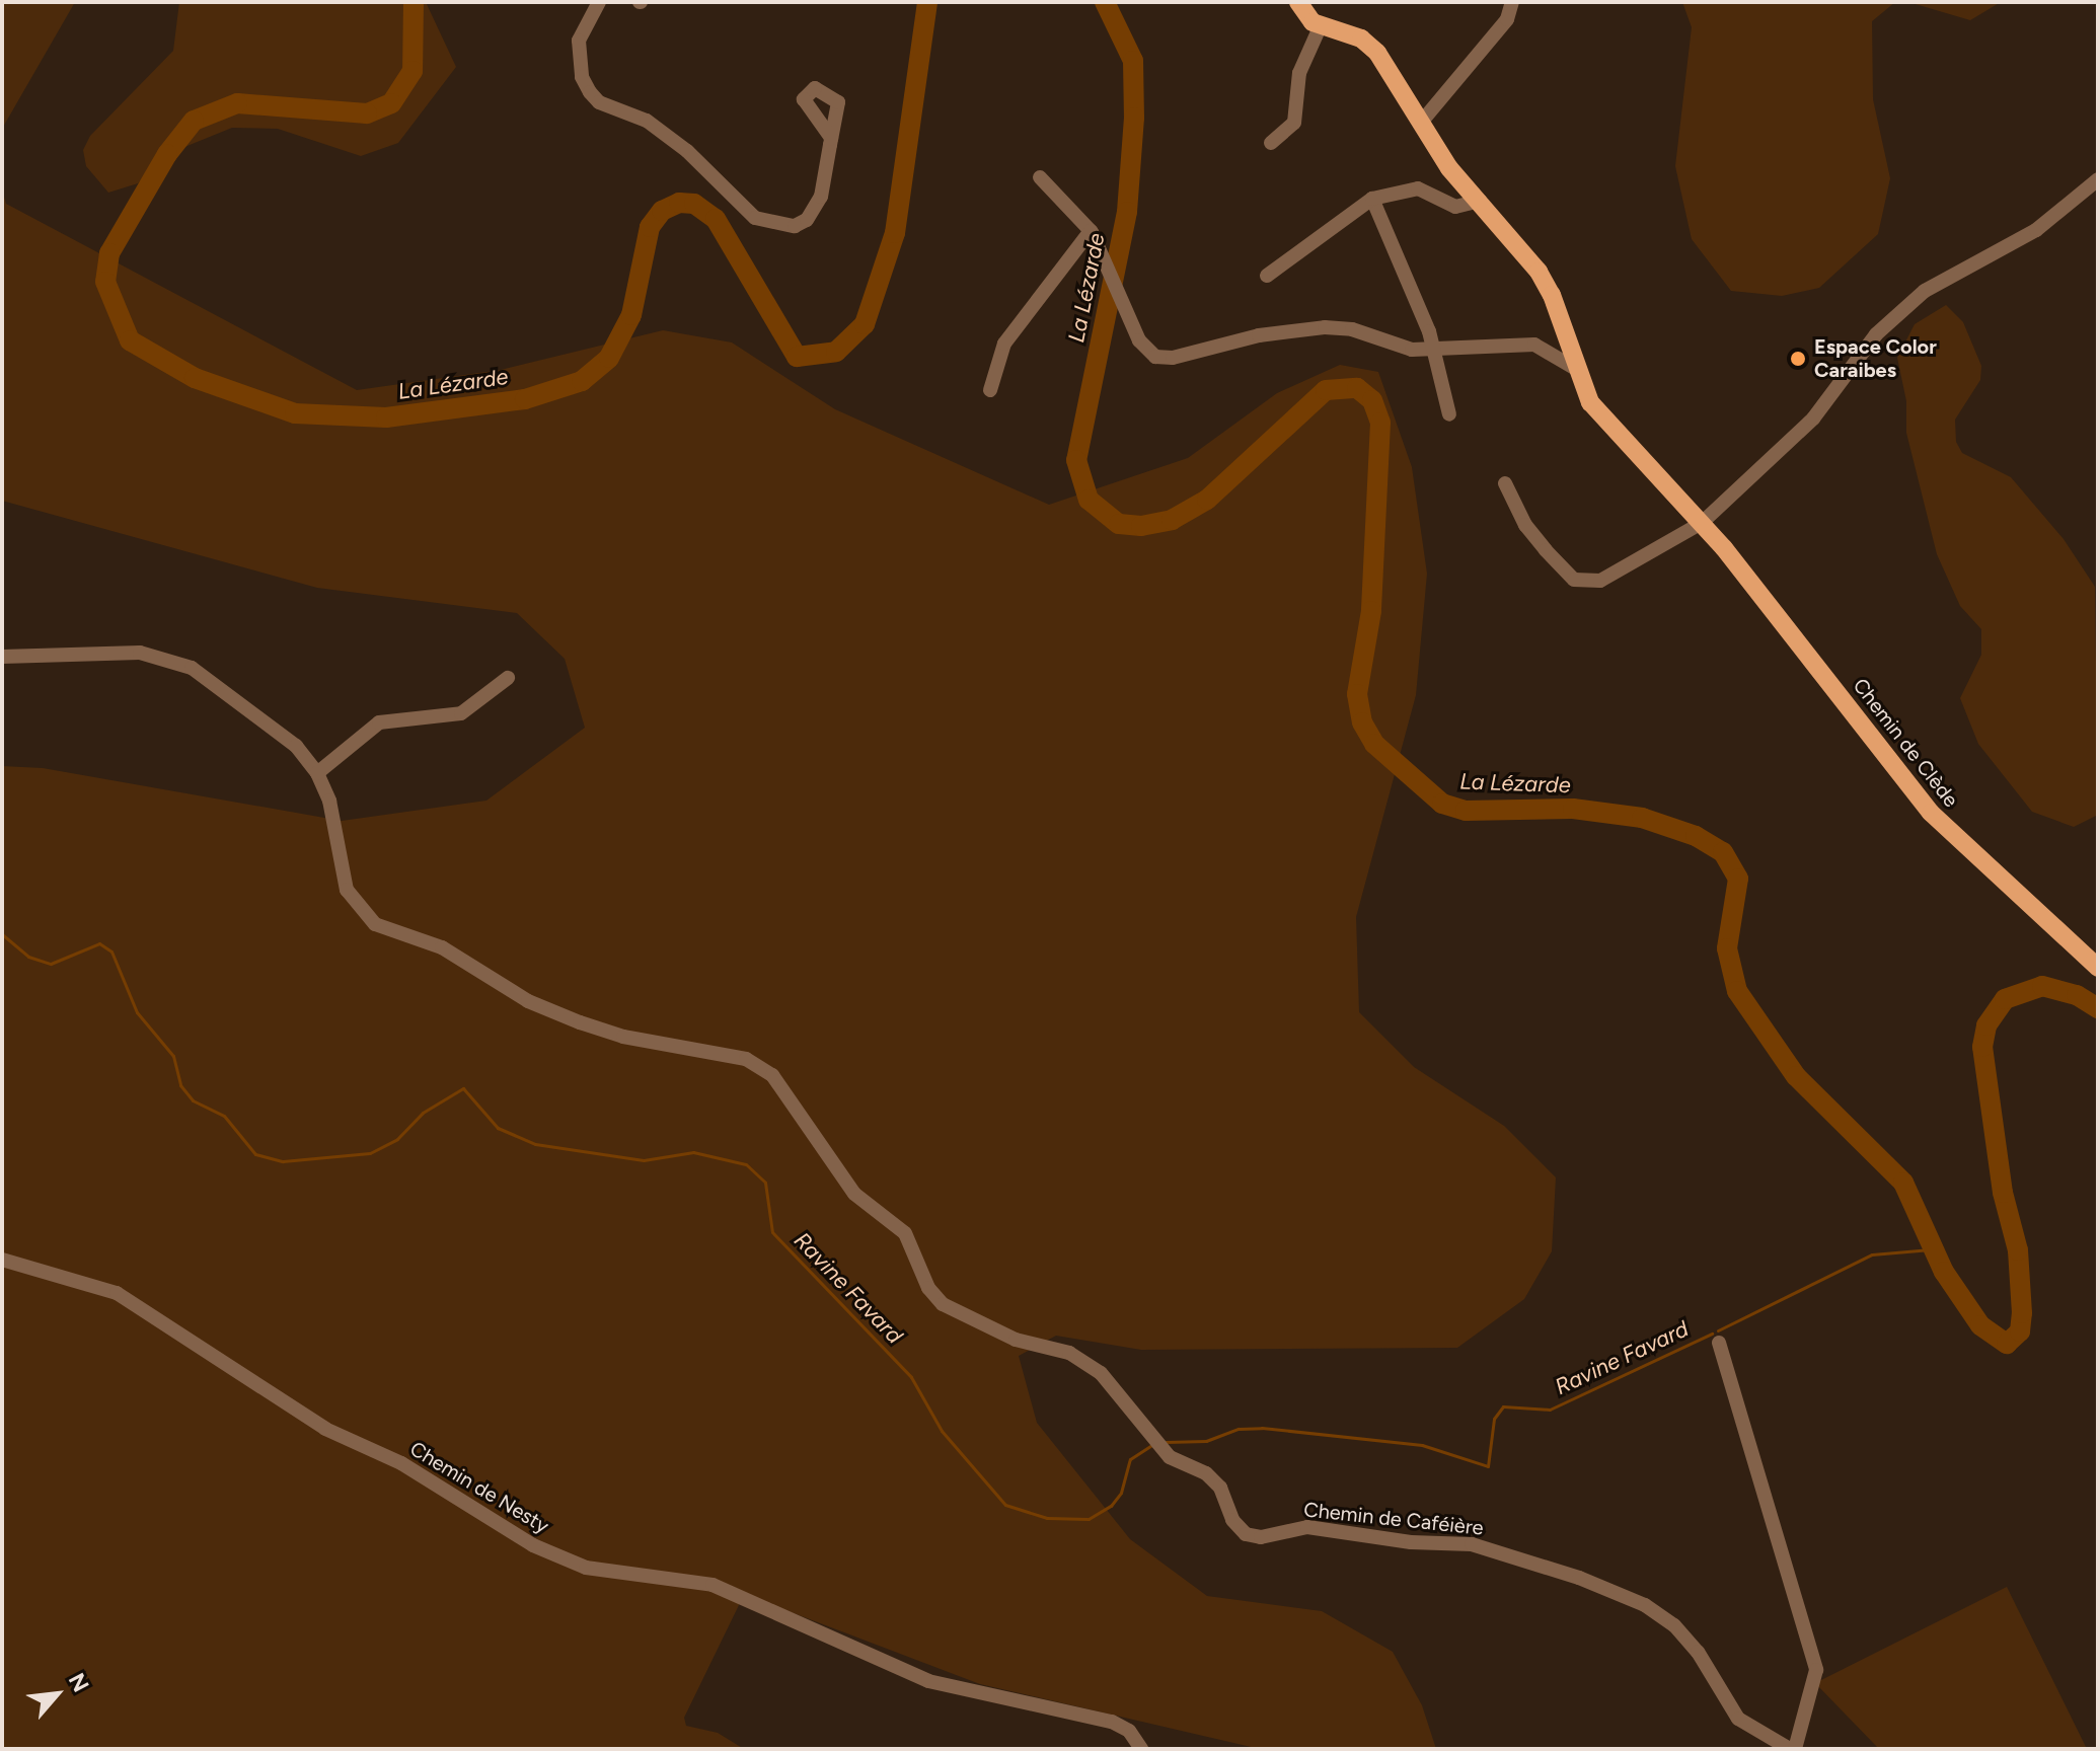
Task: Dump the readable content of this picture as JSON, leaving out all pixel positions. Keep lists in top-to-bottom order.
{
  "streets": {
    "main road": ["Chemin de Clède"],
    "street": ["Chemin de Nesty", "Chemin de Caféière"]
  },
  "water": ["La Lézarde", "Ravine Favard"],
  "places": ["Espace Color Caraibes"],
  "north": "top right"
}
